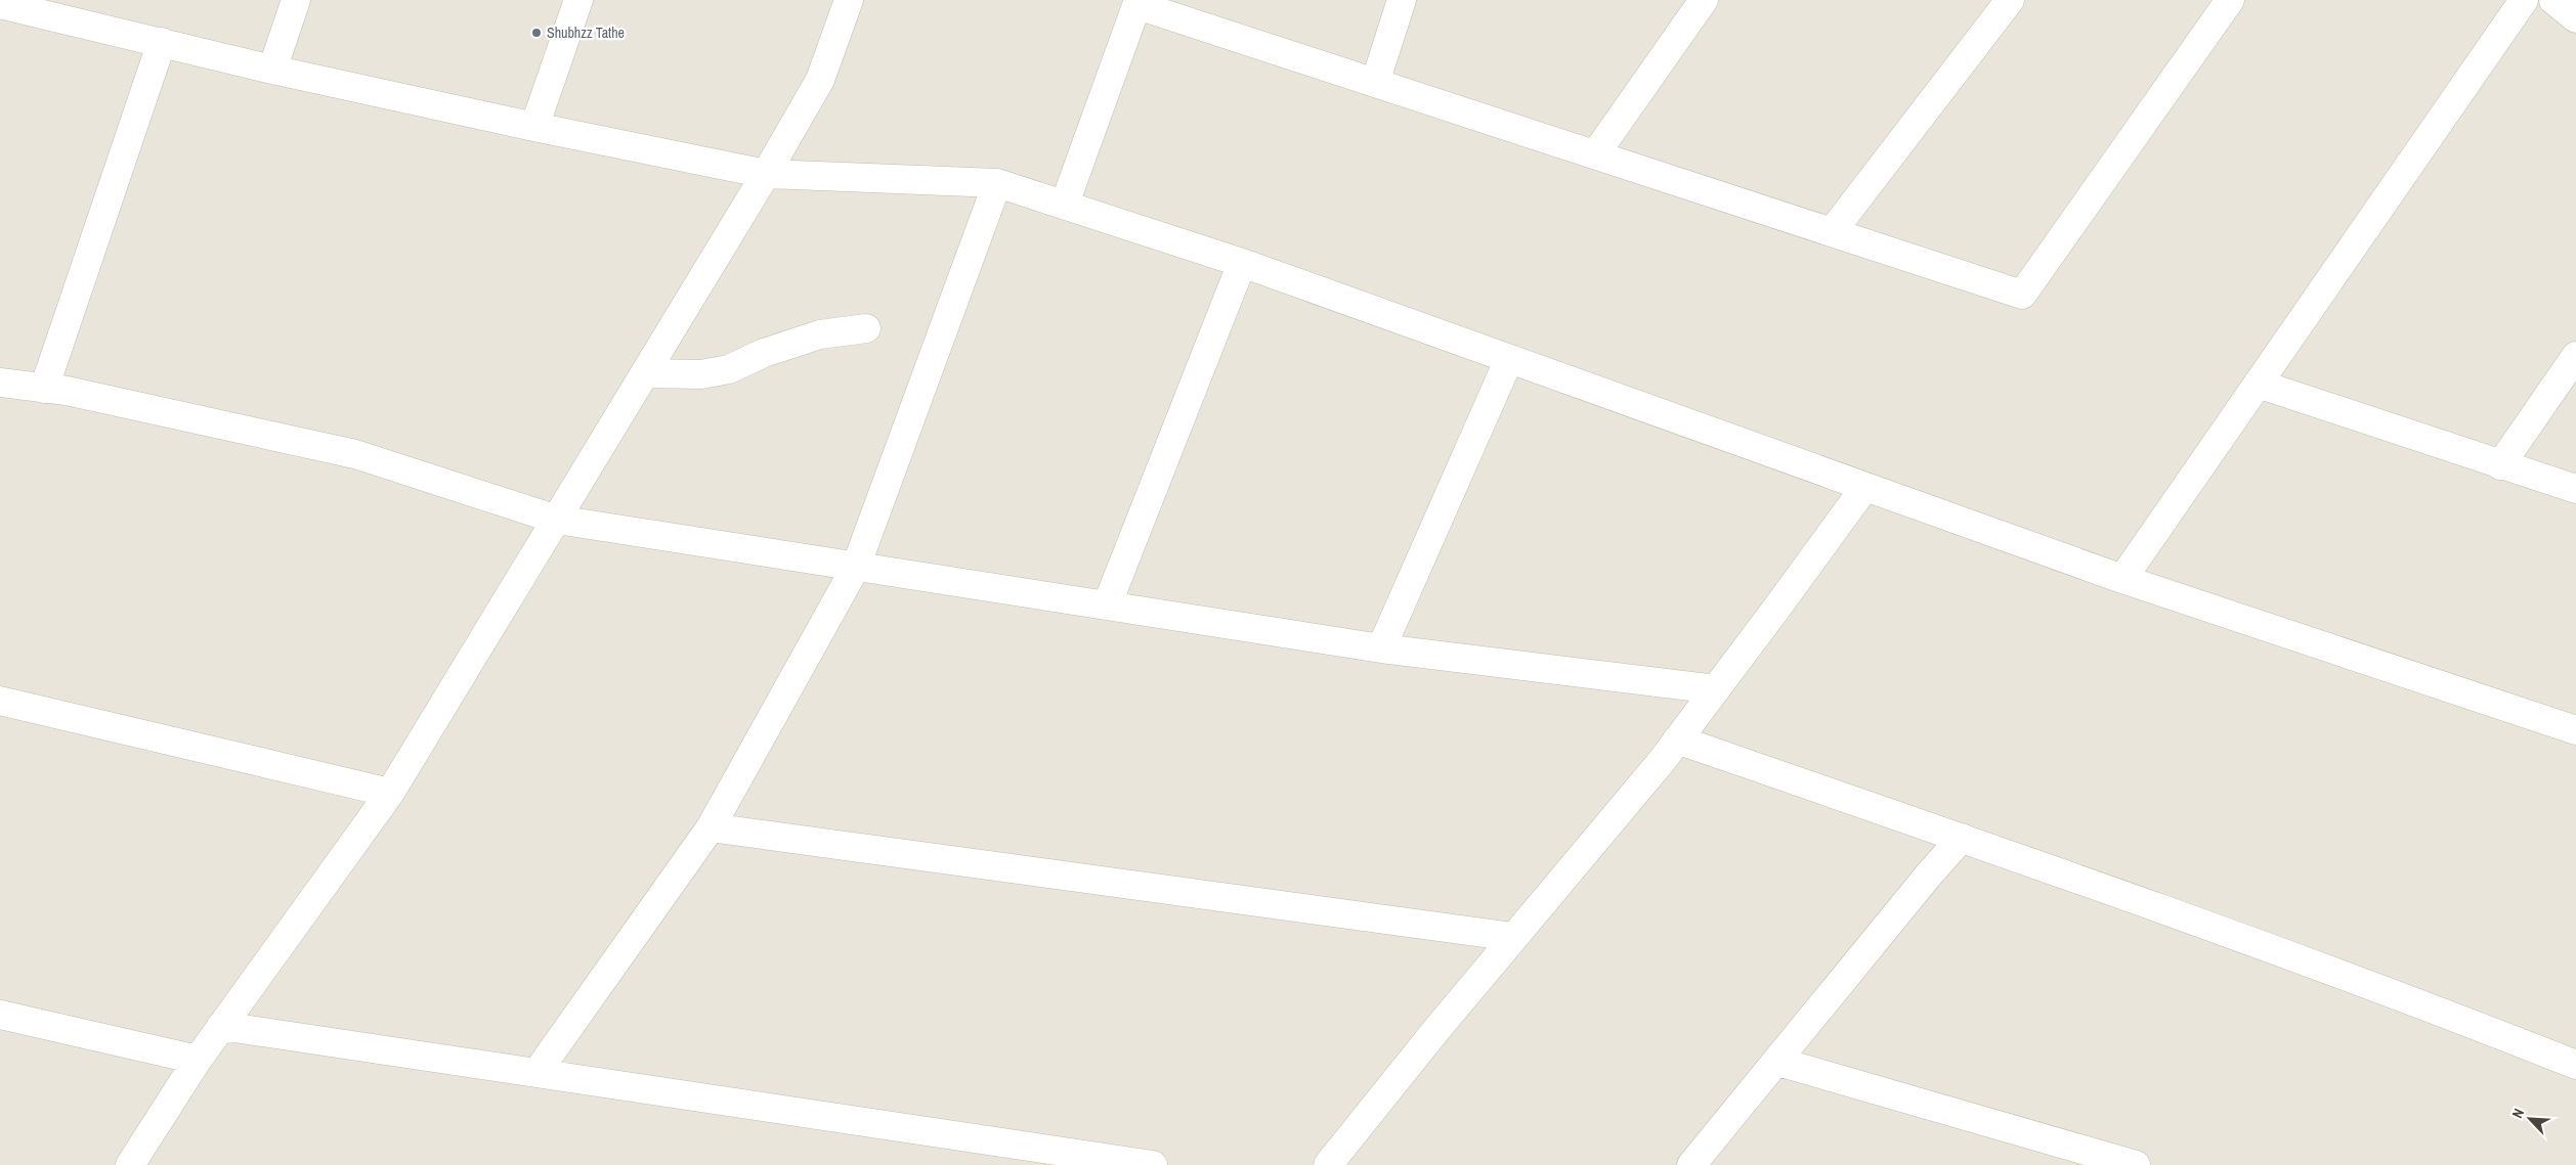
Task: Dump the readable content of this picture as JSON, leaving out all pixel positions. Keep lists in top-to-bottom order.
{
  "places": ["Shubhzz Tathe"],
  "north": "top left"
}
